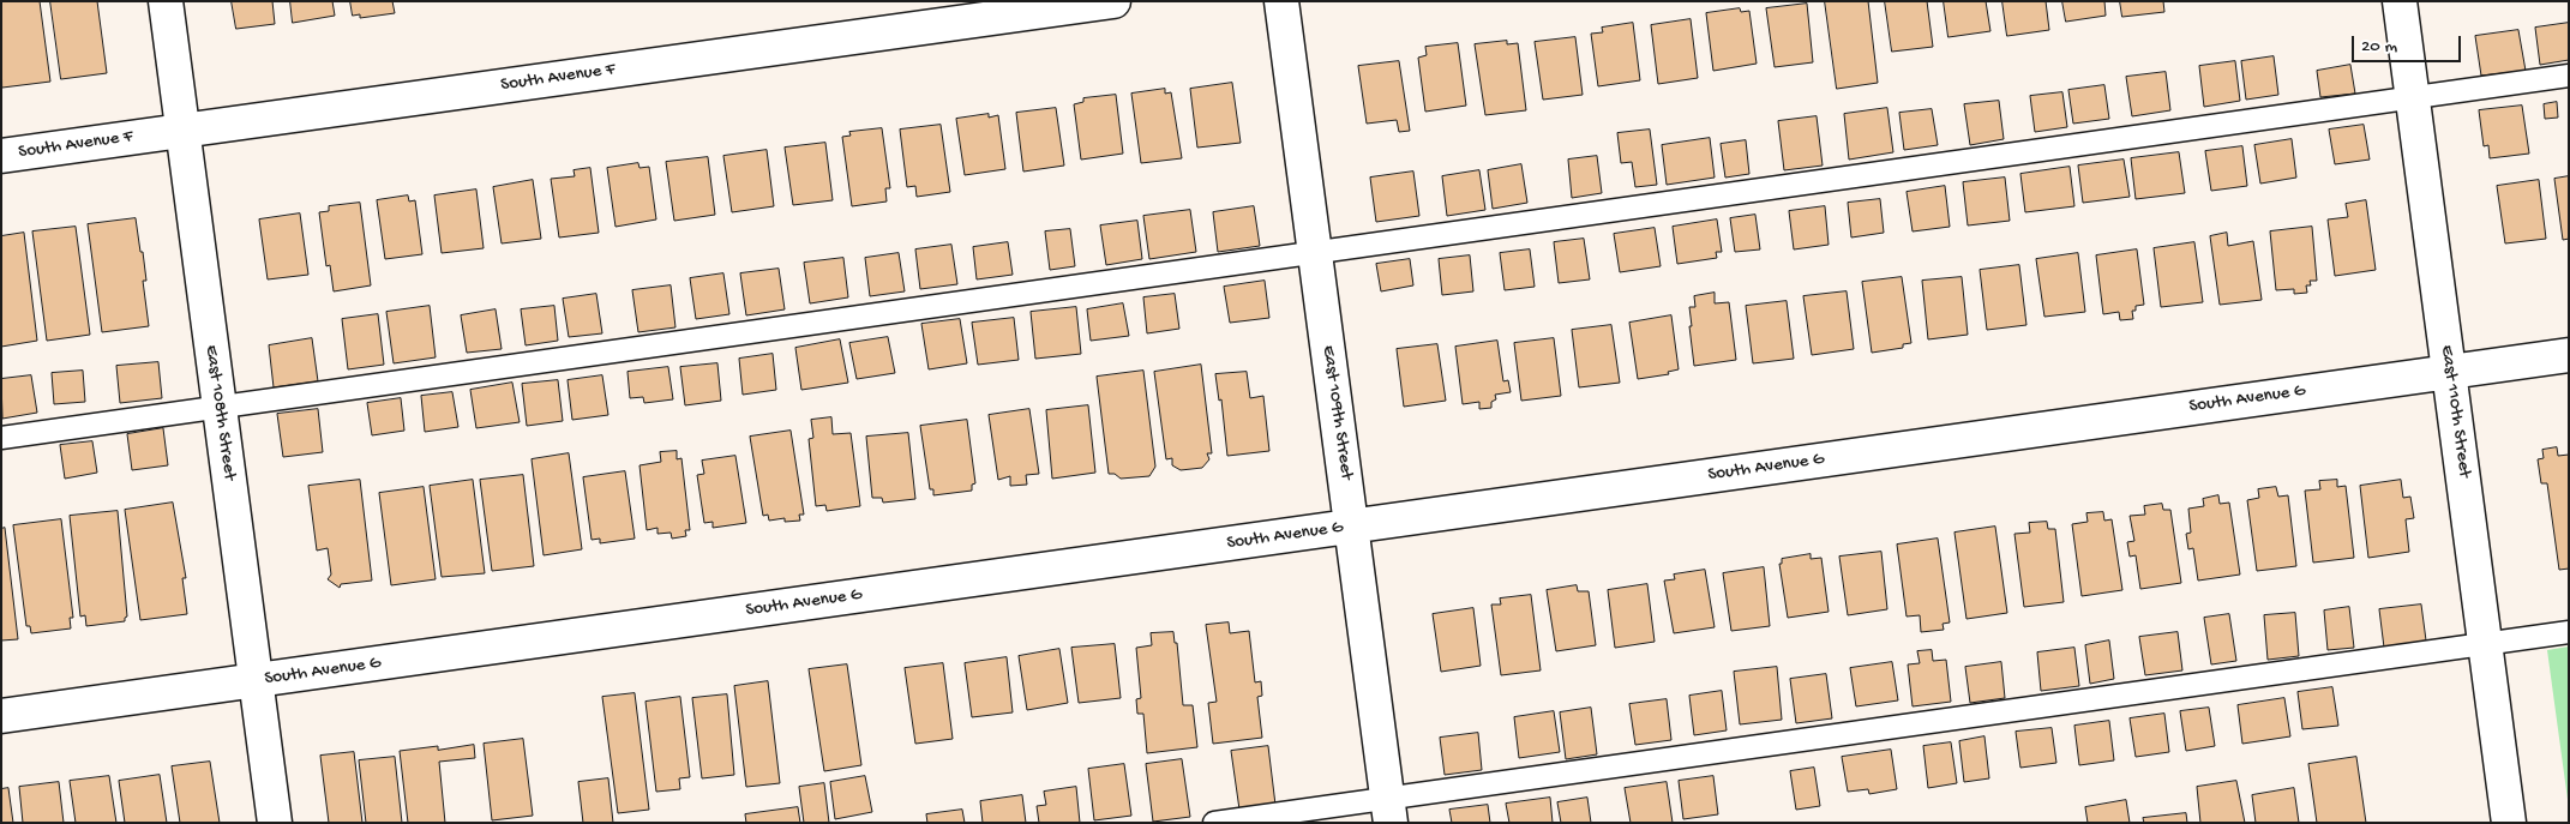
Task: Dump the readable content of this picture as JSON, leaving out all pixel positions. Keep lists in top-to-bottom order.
{
  "streets": {
    "street": [
      "South Avenue F",
      "South Avenue G",
      "East 110th Street",
      "East 108th Street",
      "East 109th Street"
    ]
  },
  "crossings": [
    ["South Avenue F", "East 108th Street"],
    ["South Avenue G", "East 110th Street"],
    ["South Avenue G", "East 108th Street"],
    ["South Avenue G", "East 109th Street"]
  ],
  "scale_bar": "20 m"
}
